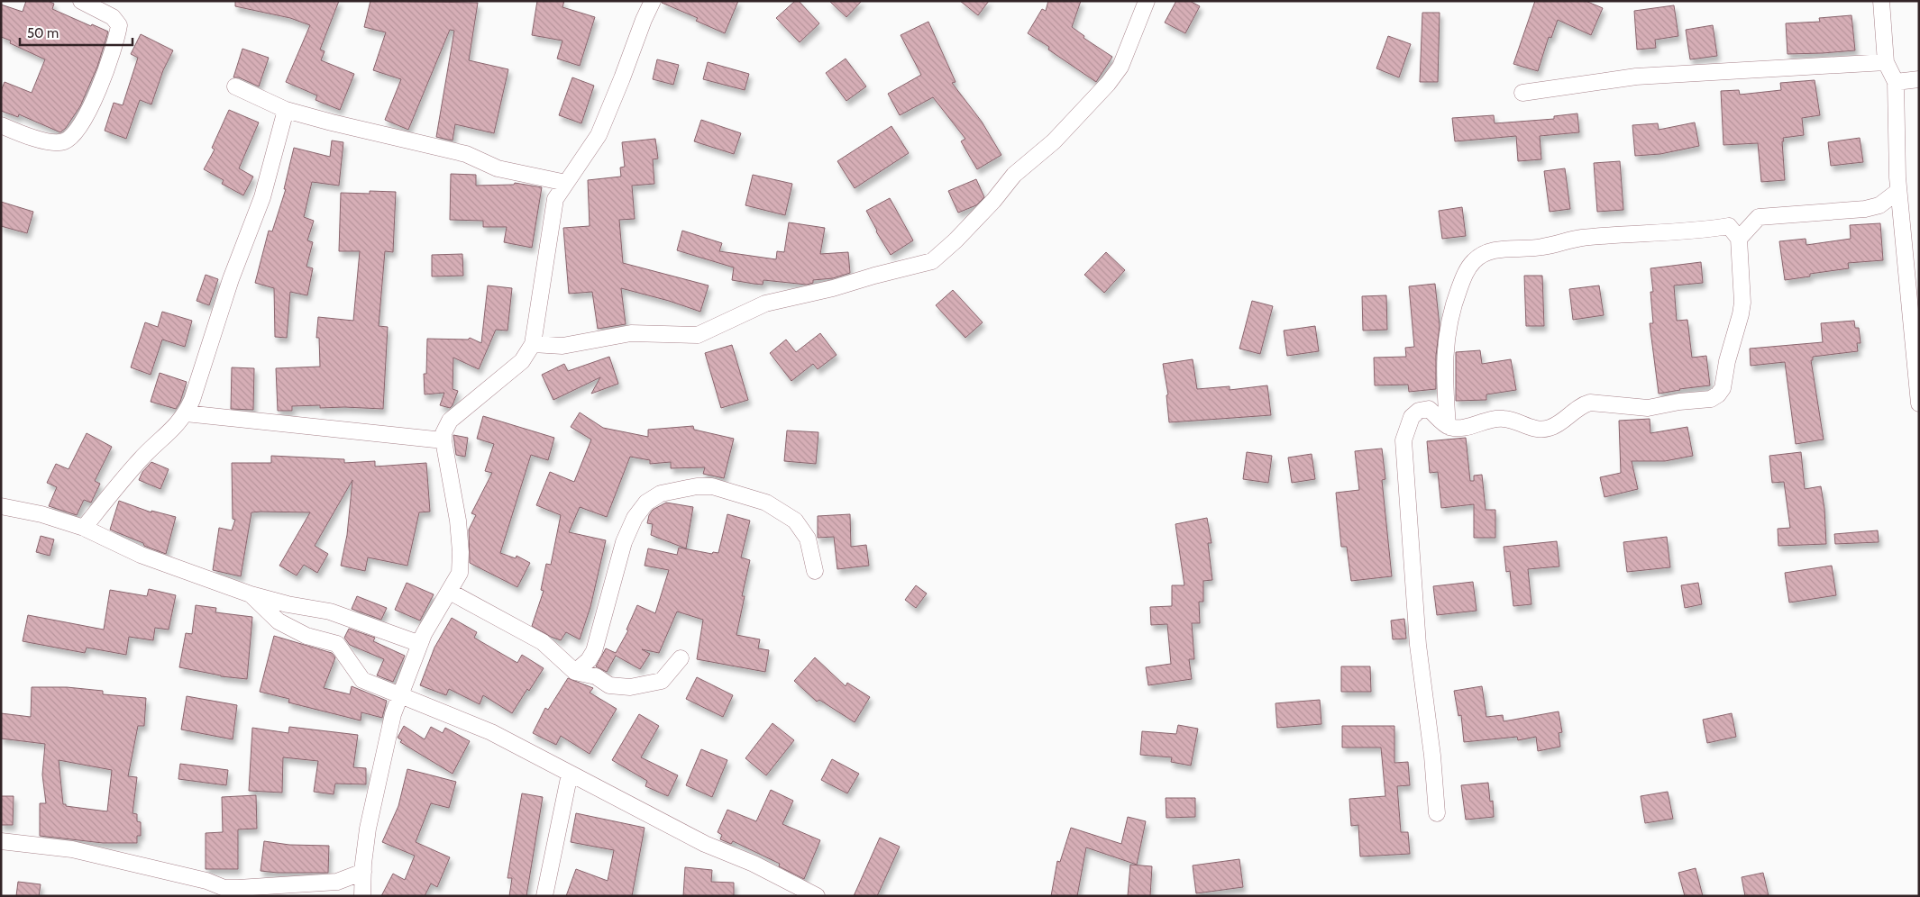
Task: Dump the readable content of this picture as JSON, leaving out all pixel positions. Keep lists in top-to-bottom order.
{
  "scale_bar": "50 m"
}
